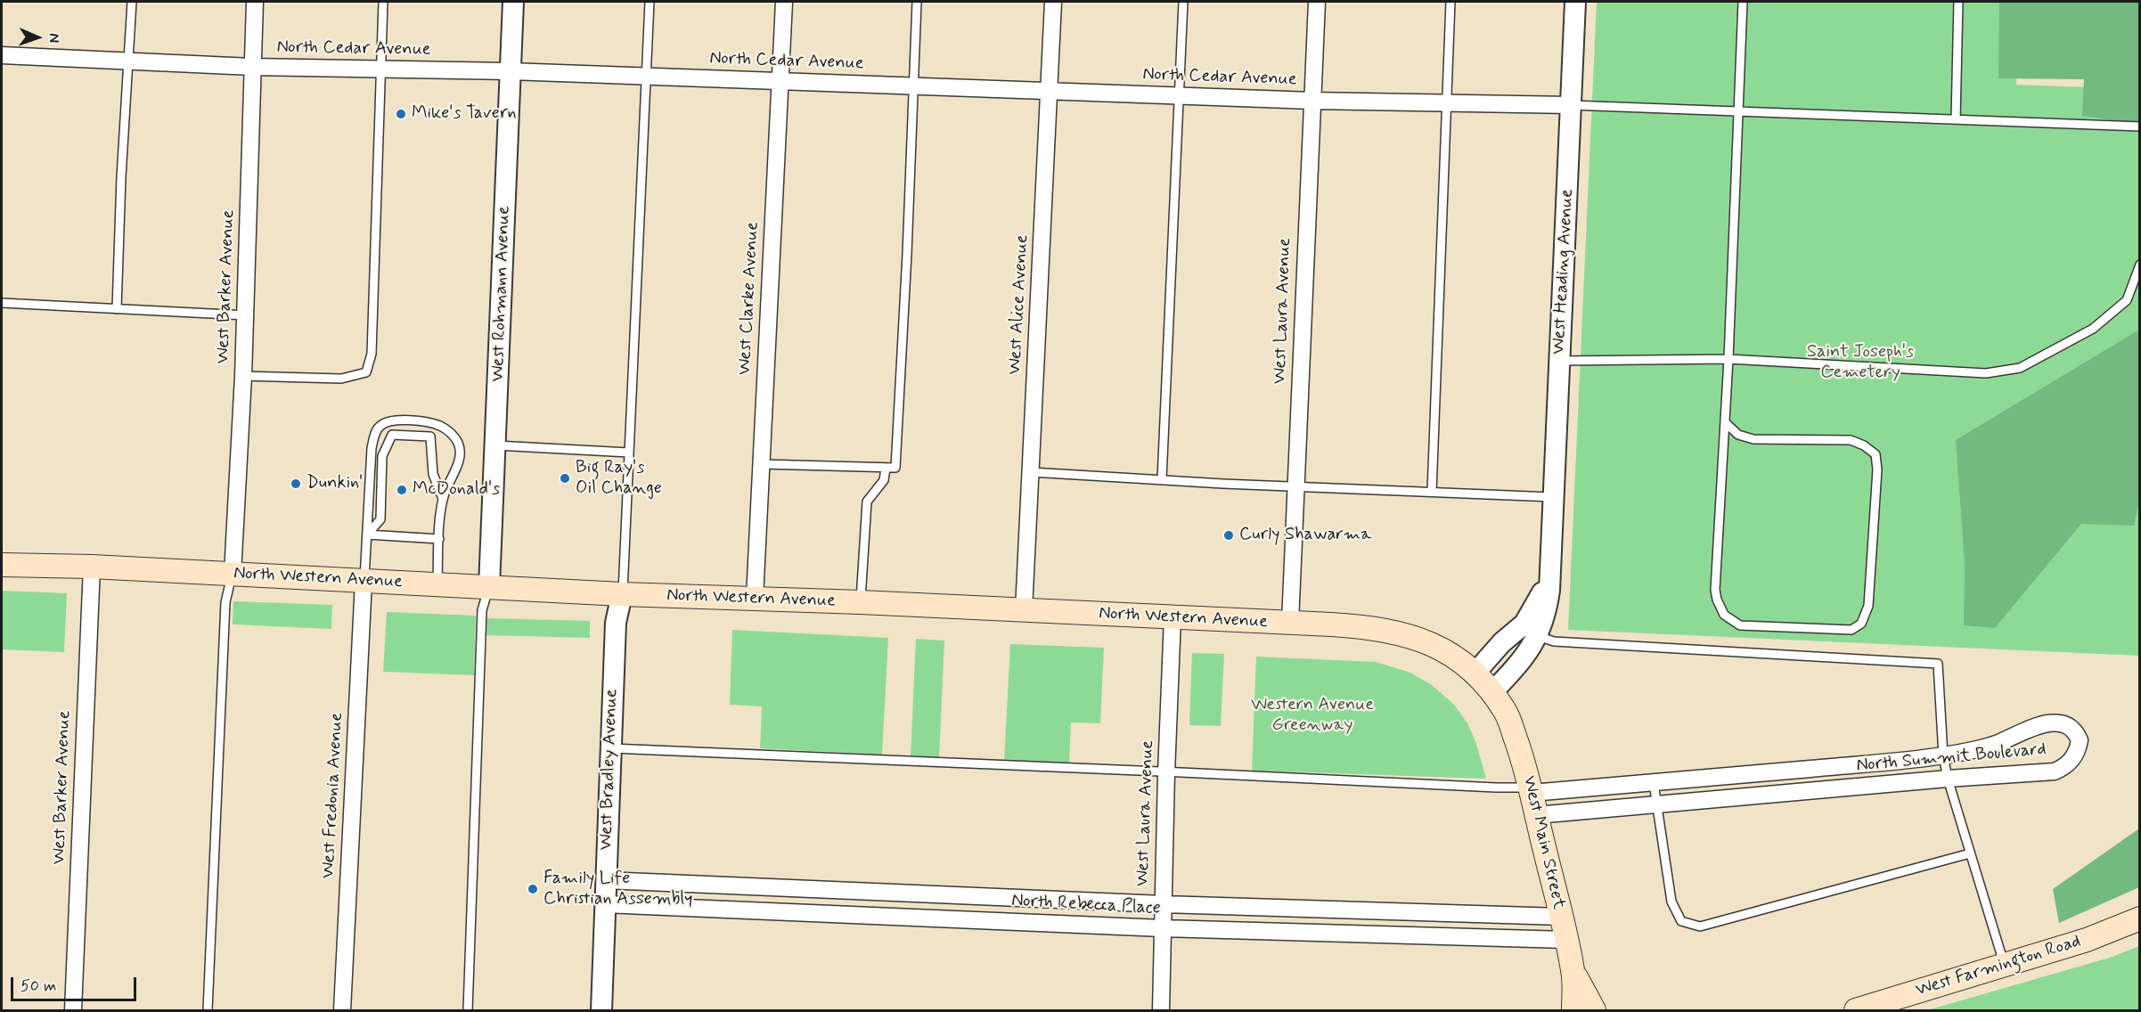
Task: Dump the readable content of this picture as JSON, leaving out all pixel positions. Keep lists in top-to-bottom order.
{
  "streets": {
    "main road": ["North Western Avenue", "West Main Street", "West Farmington Road"],
    "street": [
      "North Cedar Avenue",
      "West Heading Avenue",
      "West Barker Avenue",
      "West Rohmann Avenue",
      "West Clarke Avenue",
      "West Alice Avenue",
      "West Laura Avenue",
      "North Summit Boulevard",
      "West Bradley Avenue",
      "West Fredonia Avenue",
      "North Rebecca Place"
    ]
  },
  "crossings": [
    ["North Cedar Avenue", "West Heading Avenue"],
    ["North Cedar Avenue", "West Barker Avenue"],
    ["North Cedar Avenue", "West Rohmann Avenue"],
    ["North Cedar Avenue", "West Clarke Avenue"],
    ["North Cedar Avenue", "West Alice Avenue"],
    ["North Cedar Avenue", "West Laura Avenue"],
    ["West Heading Avenue", "North Western Avenue"],
    ["West Heading Avenue", "West Main Street"],
    ["West Barker Avenue", "North Western Avenue"],
    ["West Rohmann Avenue", "North Western Avenue"],
    ["West Clarke Avenue", "North Western Avenue"],
    ["West Alice Avenue", "North Western Avenue"],
    ["West Laura Avenue", "North Western Avenue"],
    ["West Laura Avenue", "North Rebecca Place"],
    ["North Western Avenue", "West Bradley Avenue"],
    ["North Western Avenue", "West Fredonia Avenue"],
    ["North Western Avenue", "West Main Street"],
    ["North Summit Boulevard", "West Main Street"],
    ["West Bradley Avenue", "North Rebecca Place"],
    ["West Main Street", "North Rebecca Place"]
  ],
  "parks": ["Saint Joseph's Cemetery", "Western Avenue Greenway"],
  "places": [
    "Mike's Tavern",
    "Big Ray's Oil Change",
    "Dunkin'",
    "McDonald's",
    "Curly Shawarma",
    "Family Life Christian Assembly"
  ],
  "scale_bar": "50 m",
  "north": "right"
}
